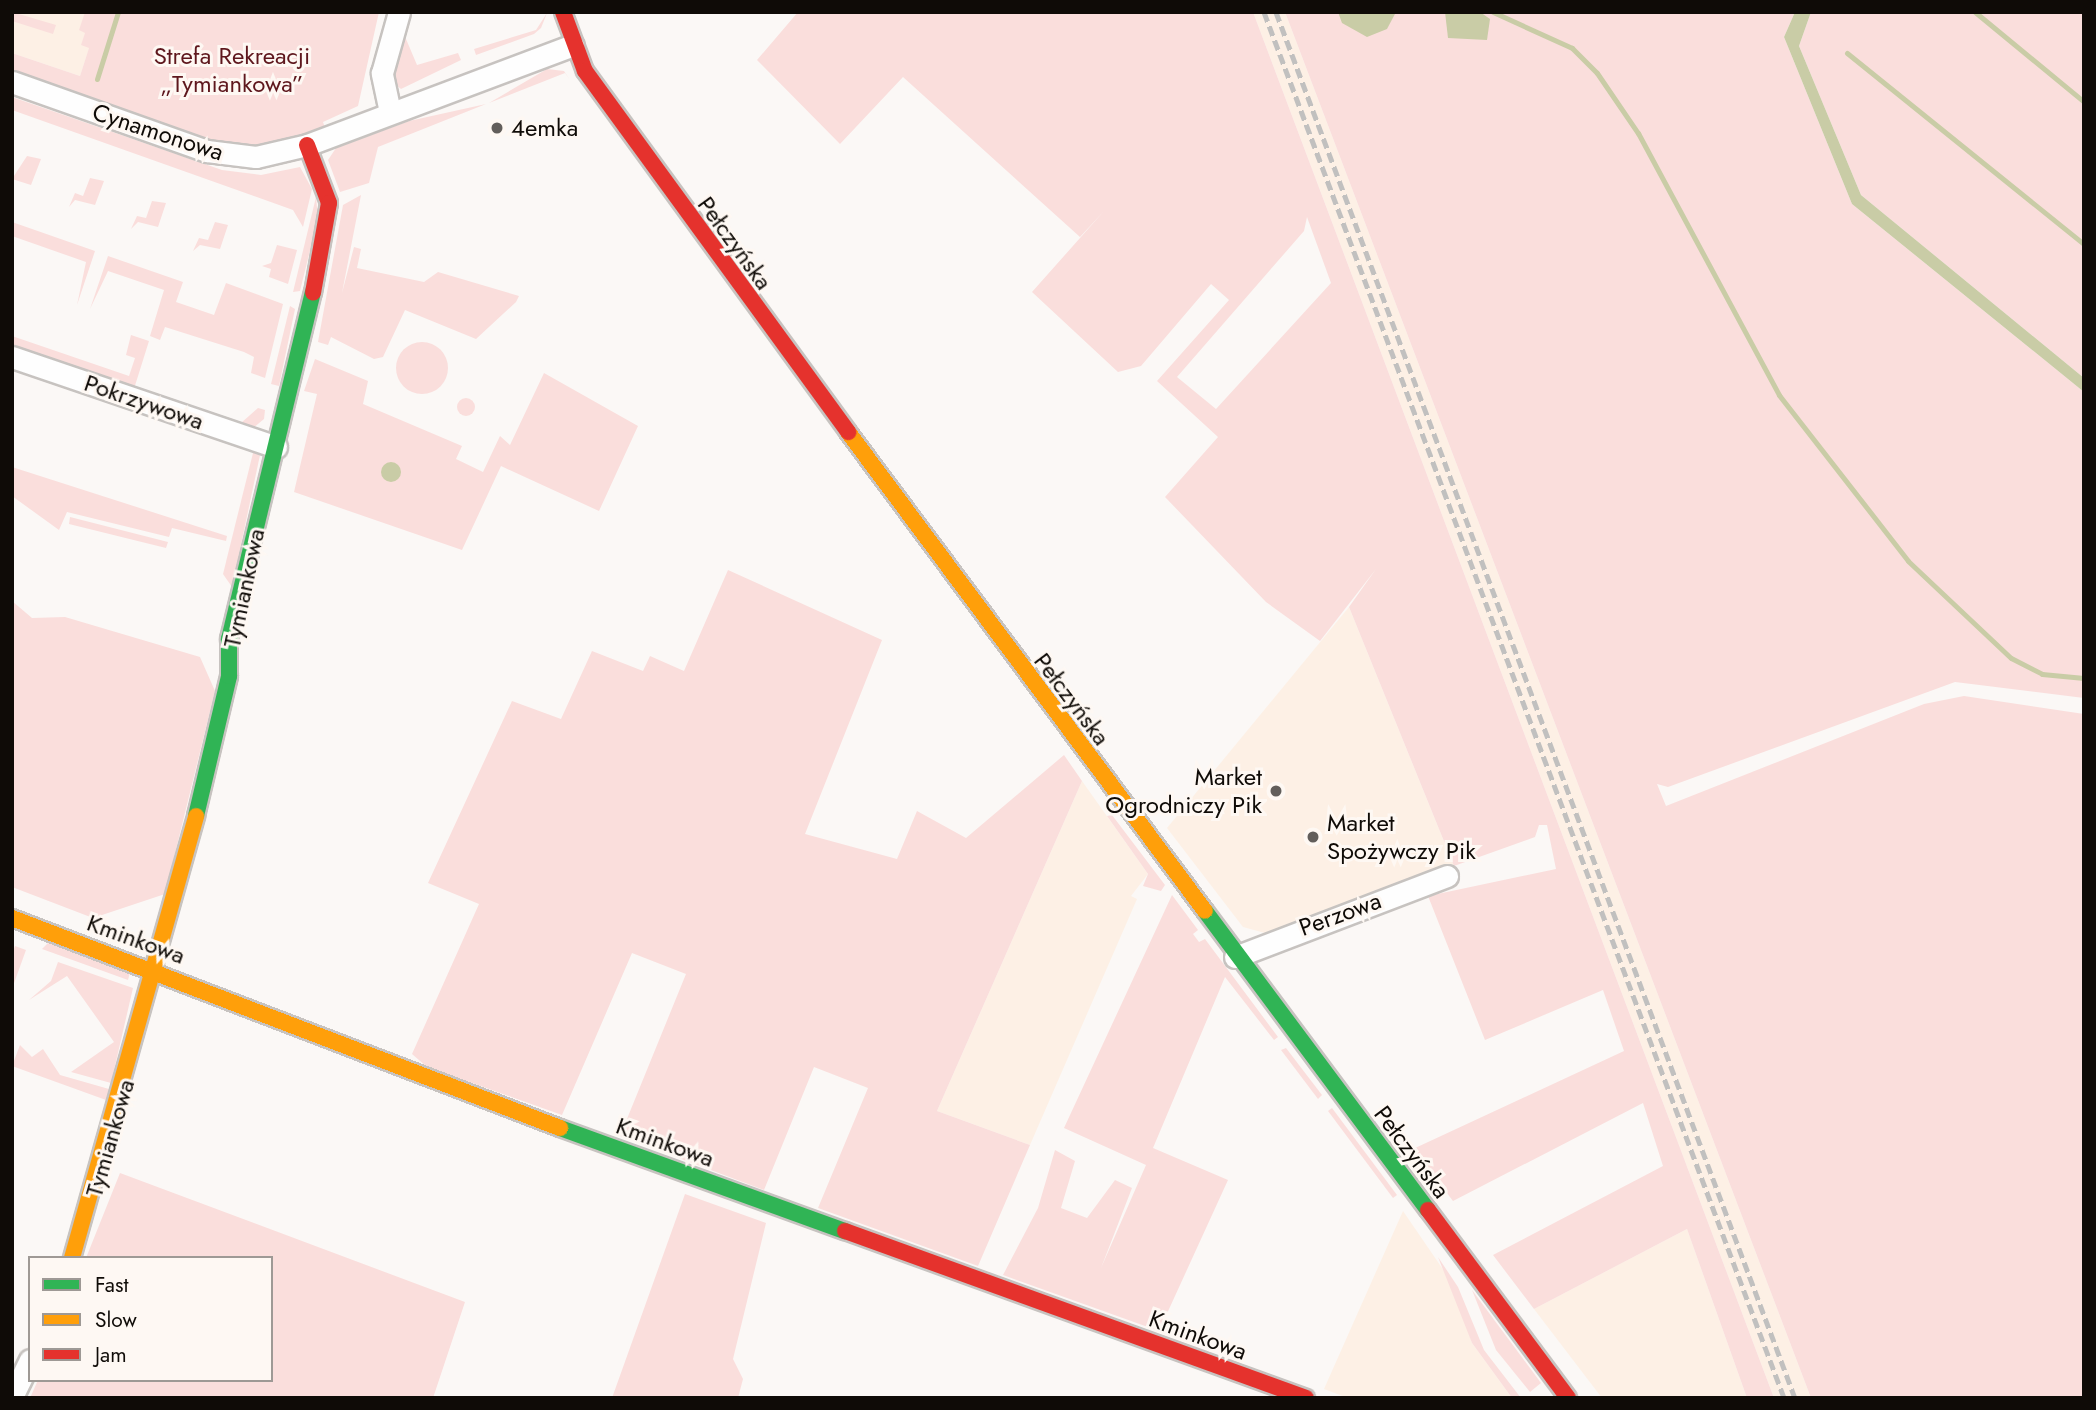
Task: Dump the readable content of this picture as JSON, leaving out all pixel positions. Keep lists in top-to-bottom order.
{
  "streets": {
    "street": [
      "Cynamonowa",
      "Pełczyńska",
      "Pokrzywowa",
      "Tymiankowa",
      "Perzowa",
      "Kminkowa"
    ]
  },
  "crossings": [
    ["Cynamonowa", "Tymiankowa"],
    ["Pełczyńska", "Perzowa"],
    ["Pokrzywowa", "Tymiankowa"],
    ["Tymiankowa", "Kminkowa"]
  ],
  "parks": ["Strefa Rekreacji „Tymiankowa”"],
  "places": ["4emka", "Market Ogrodniczy Pik", "Market Spożywczy Pik"],
  "legend": ["Fast", "Slow", "Jam"]
}
